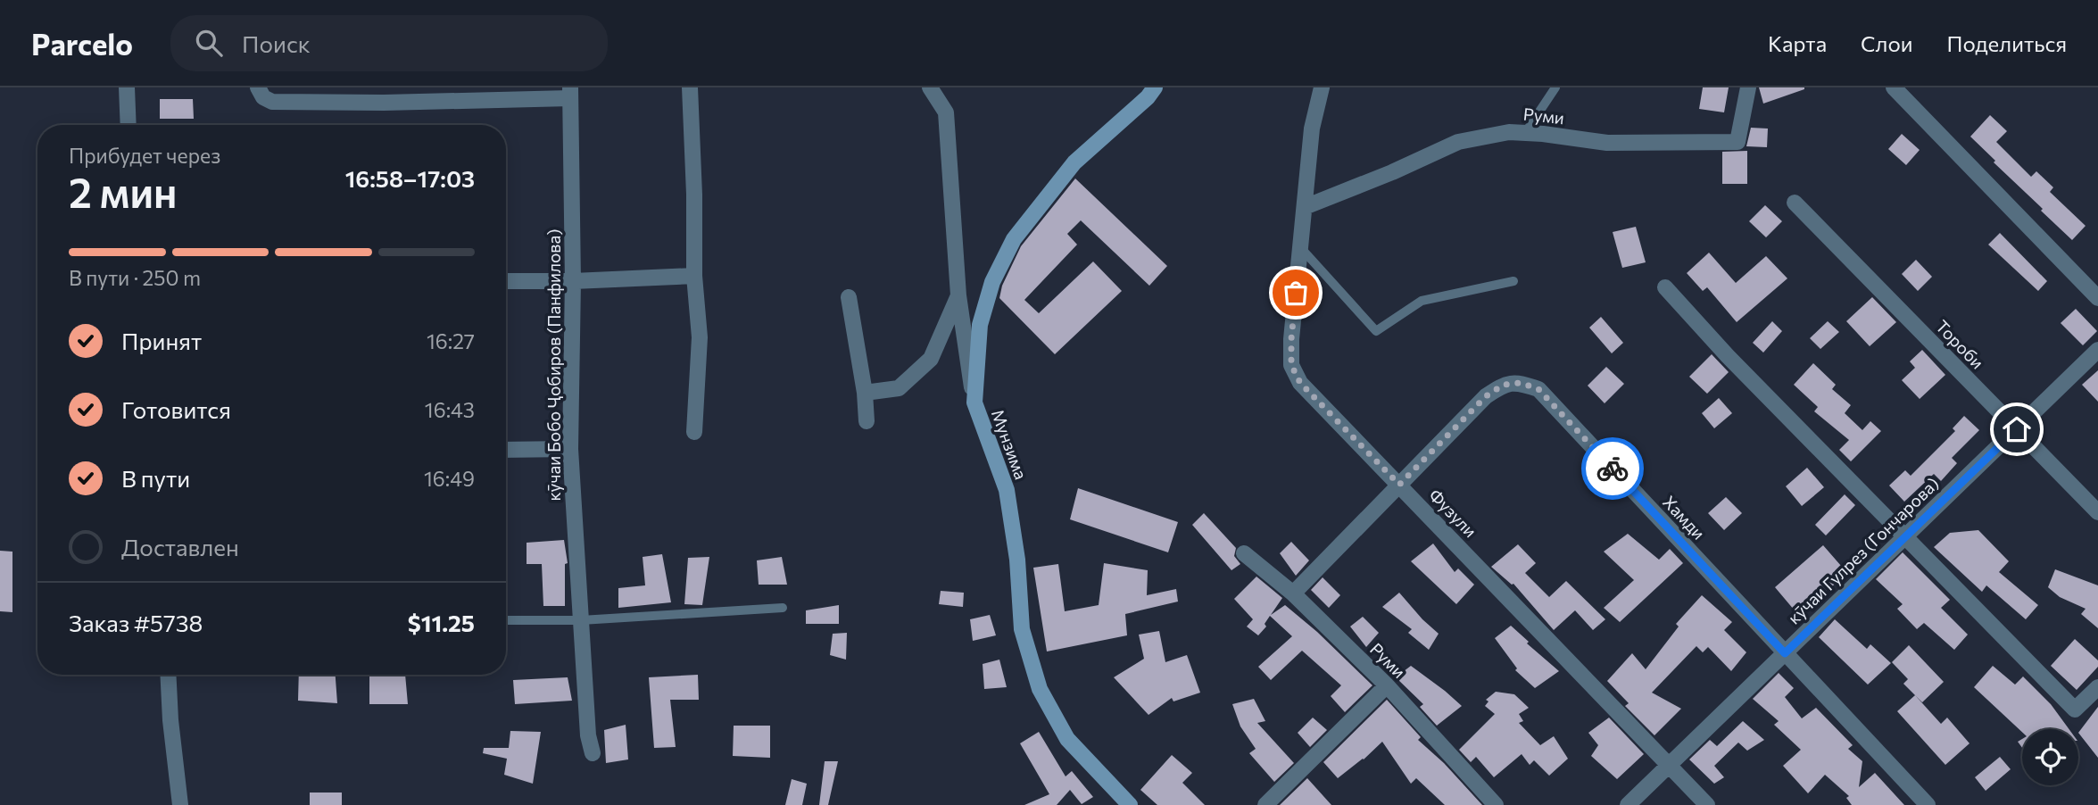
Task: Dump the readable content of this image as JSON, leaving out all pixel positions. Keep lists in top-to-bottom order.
{
  "streets": {
    "street": [
      "Руми",
      "Тороби",
      "кӯчаи Бобо Ҷобиров (Панфилова)",
      "Мунзима",
      "Фузули",
      "Хамди",
      "кӯчаи Гулрез (Гончарова)"
    ]
  },
  "crossings": [
    ["Руми", "Фузули"],
    ["Руми", "Хамди"],
    ["Тороби", "кӯчаи Гулрез (Гончарова)"],
    ["Фузули", "Хамди"],
    ["Фузули", "кӯчаи Гулрез (Гончарова)"],
    ["Хамди", "кӯчаи Гулрез (Гончарова)"]
  ],
  "page": {
    "header": "Parcelo",
    "search": "Поиск",
    "nav": ["Карта", "Слои", "Поделиться"],
    "heading": ["2 мин", "Прибудет через", "16:58–17:03"],
    "panel": ["Заказ #5738", "$11.25"],
    "bar": "В пути · 250 m",
    "list": [
      ["Принят", "16:27"],
      ["Готовится", "16:43"],
      ["В пути", "16:49"],
      "Доставлен"
    ]
  }
}
